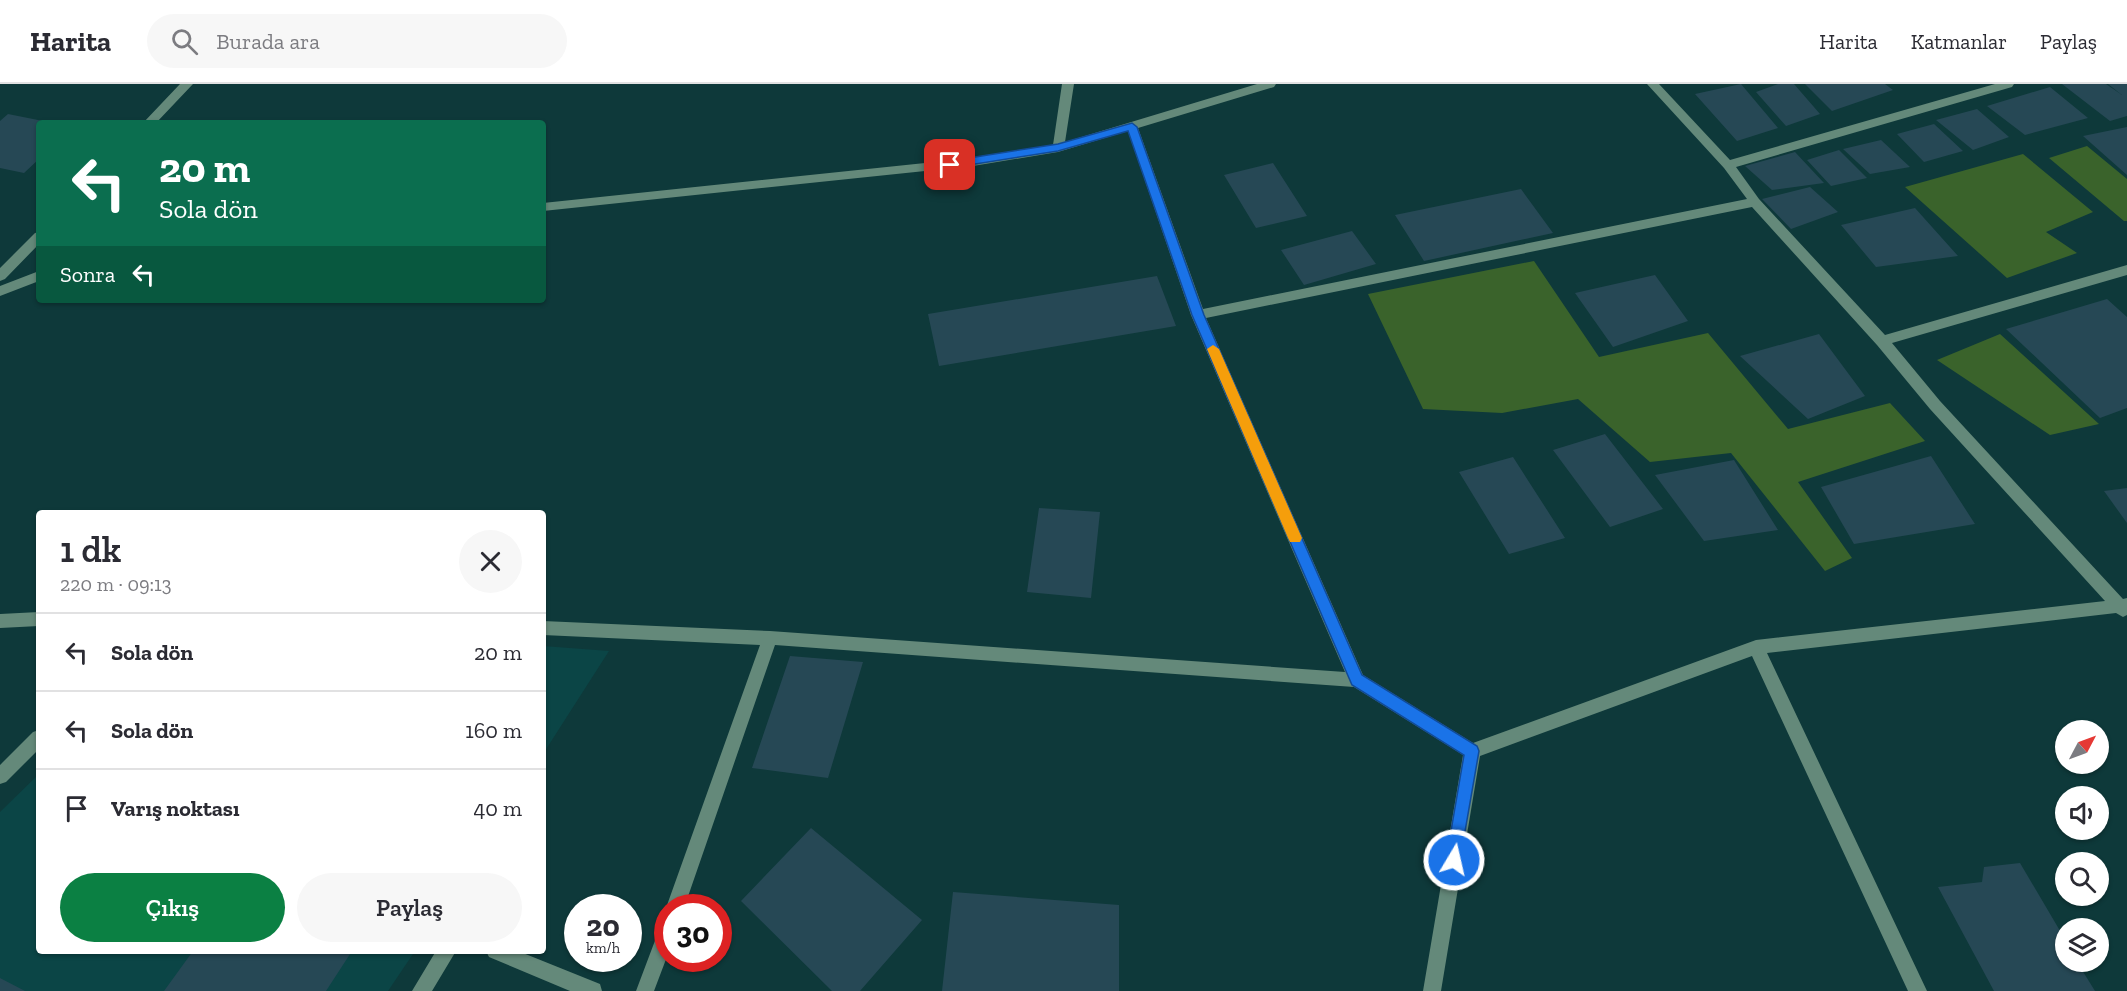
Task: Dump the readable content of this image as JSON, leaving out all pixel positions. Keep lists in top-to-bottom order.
{
  "north": "top right",
  "page": {
    "header": "Harita",
    "search": "Burada ara",
    "nav": ["Harita", "Katmanlar", "Paylaş"],
    "turn": ["20 m", "Sola dön"],
    "then": "Sonra",
    "heading": ["1 dk", "220 m · 09:13"],
    "list": [
      {
        "name": "Sola dön",
        "value": "20 m"
      },
      {
        "name": "Sola dön",
        "value": "160 m"
      },
      {
        "name": "Varış noktası",
        "value": "40 m"
      }
    ],
    "buttons": ["Çıkış", "Paylaş"],
    "speed": "20 km/h",
    "limit": "30"
  }
}
